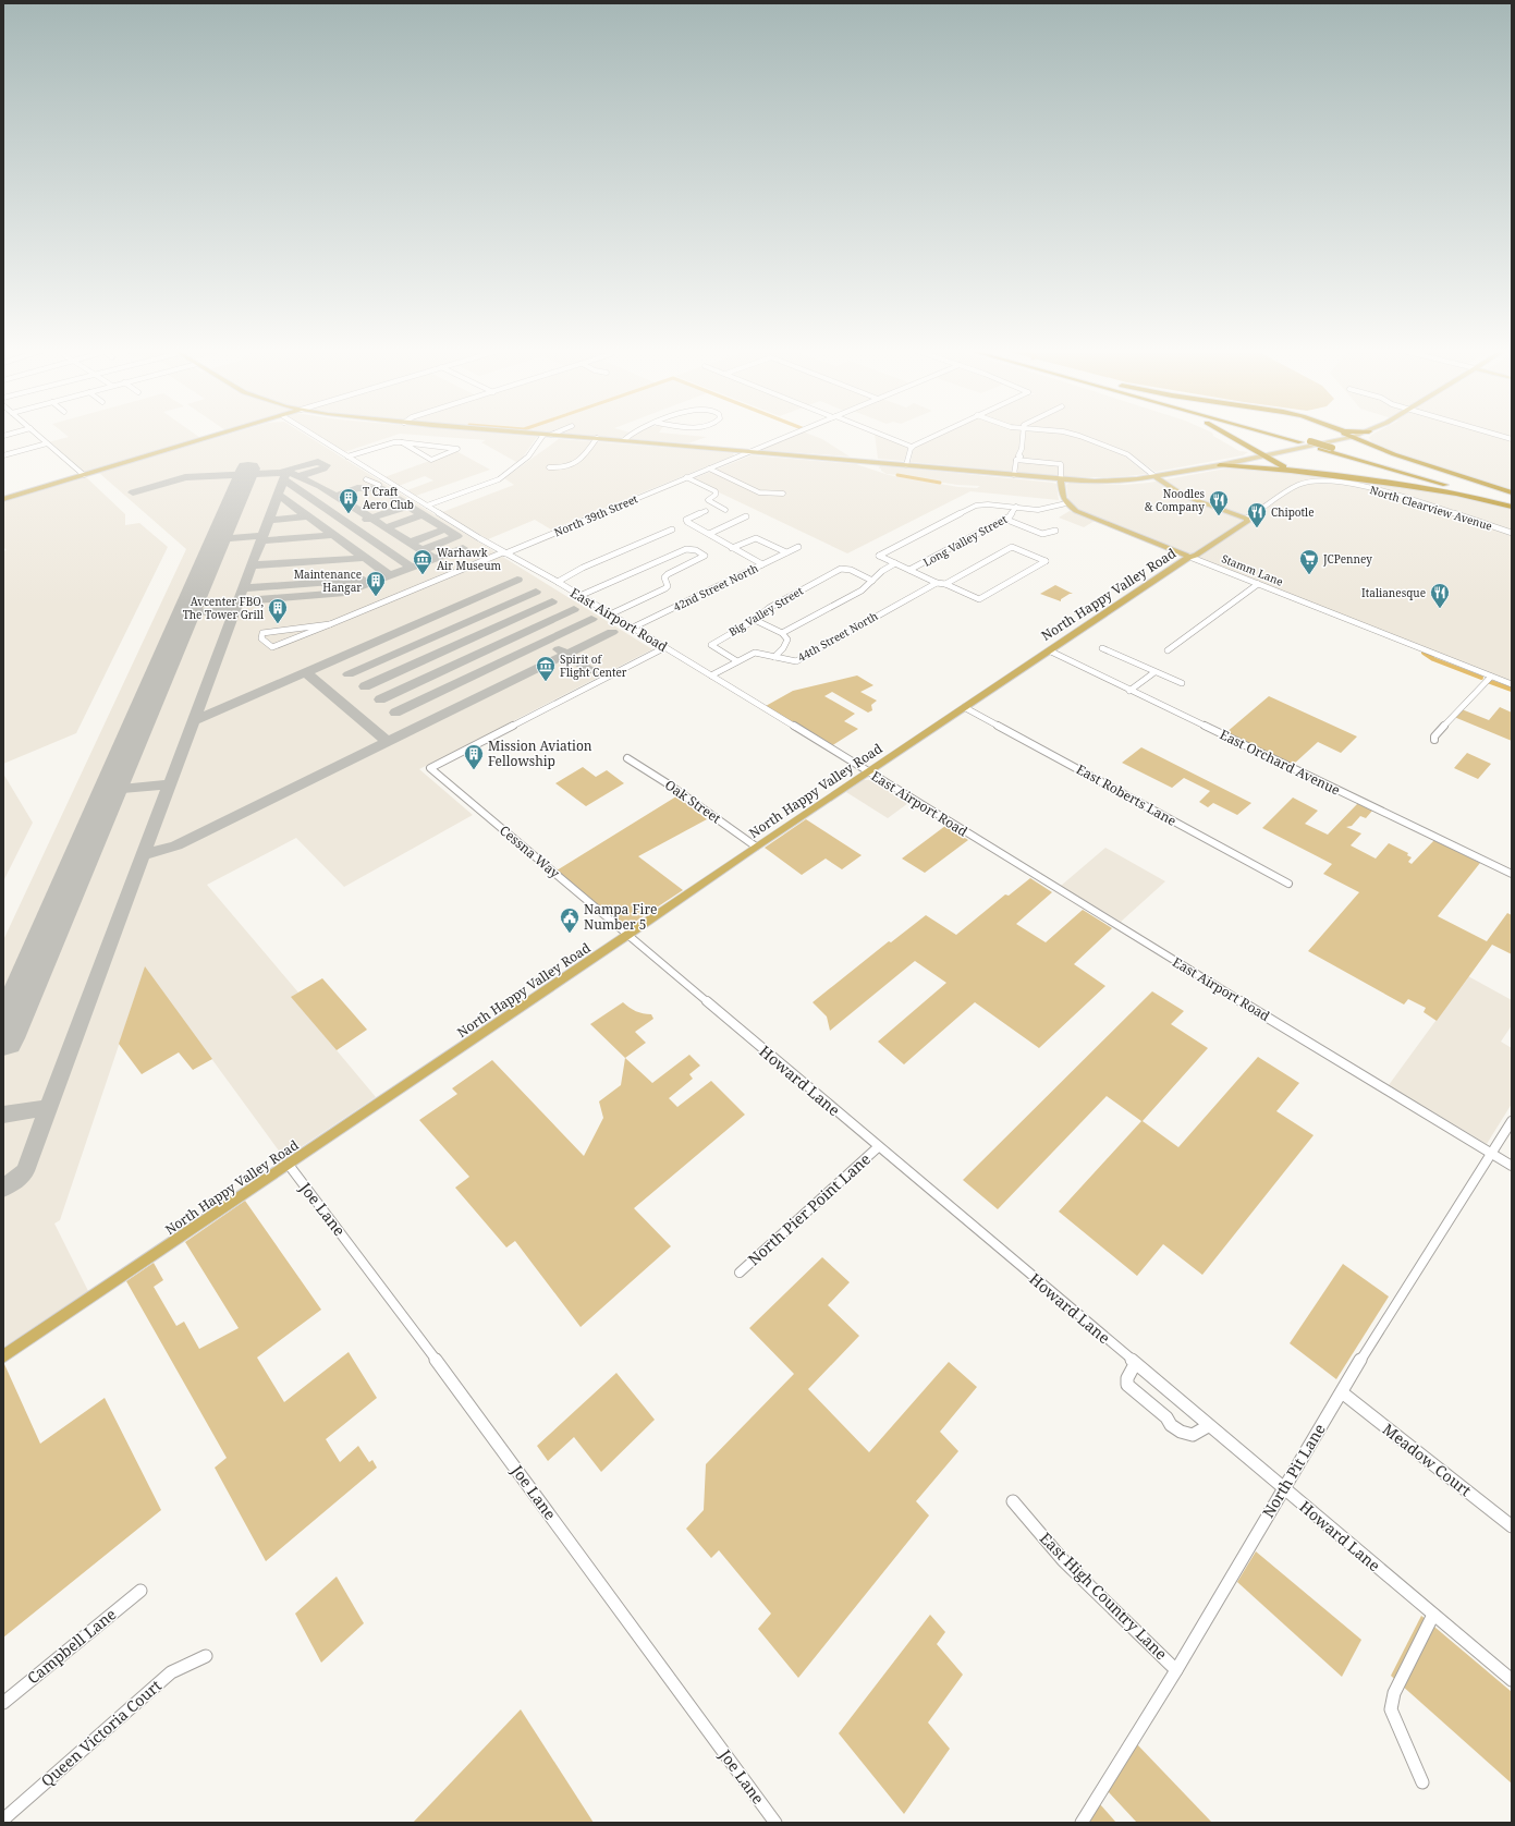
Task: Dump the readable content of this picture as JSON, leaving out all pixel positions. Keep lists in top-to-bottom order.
{
  "streets": {
    "main road": ["Stamm Lane", "North Happy Valley Road"],
    "street": [
      "North Clearview Avenue",
      "North 39th Street",
      "Long Valley Street",
      "42nd Street North",
      "Big Valley Street",
      "East Airport Road",
      "44th Street North",
      "East Orchard Avenue",
      "East Roberts Lane",
      "Oak Street",
      "Cessna Way",
      "Howard Lane",
      "Joe Lane",
      "North Pier Point Lane",
      "Meadow Court",
      "North Pit Lane",
      "East High Country Lane",
      "Campbell Lane",
      "Queen Victoria Court"
    ]
  },
  "crossings": [
    ["North Clearview Avenue", "North Happy Valley Road"],
    ["North 39th Street", "East Airport Road"],
    ["Stamm Lane", "North Happy Valley Road"],
    ["42nd Street North", "East Airport Road"],
    ["North Happy Valley Road", "East Airport Road"],
    ["North Happy Valley Road", "East Orchard Avenue"],
    ["North Happy Valley Road", "East Roberts Lane"],
    ["North Happy Valley Road", "Oak Street"],
    ["North Happy Valley Road", "Cessna Way"],
    ["North Happy Valley Road", "Howard Lane"],
    ["North Happy Valley Road", "Joe Lane"],
    ["Big Valley Street", "44th Street North"],
    ["East Airport Road", "44th Street North"],
    ["East Airport Road", "Cessna Way"],
    ["East Airport Road", "North Pit Lane"],
    ["Cessna Way", "Howard Lane"],
    ["Howard Lane", "North Pier Point Lane"],
    ["Howard Lane", "North Pit Lane"],
    ["Meadow Court", "North Pit Lane"],
    ["North Pit Lane", "East High Country Lane"]
  ],
  "places": {
    "building": [
      "T Craft Aero Club",
      "Maintenance Hangar",
      "Avcenter FBO, The Tower Grill",
      "Mission Aviation Fellowship"
    ],
    "restaurant": ["Noodles & Company", "Chipotle", "Italianesque"],
    "museum": ["Warhawk Air Museum", "Spirit of Flight Center"],
    "supermarket": ["JCPenney"],
    "public building": ["Nampa Fire Number 5"]
  }
}
